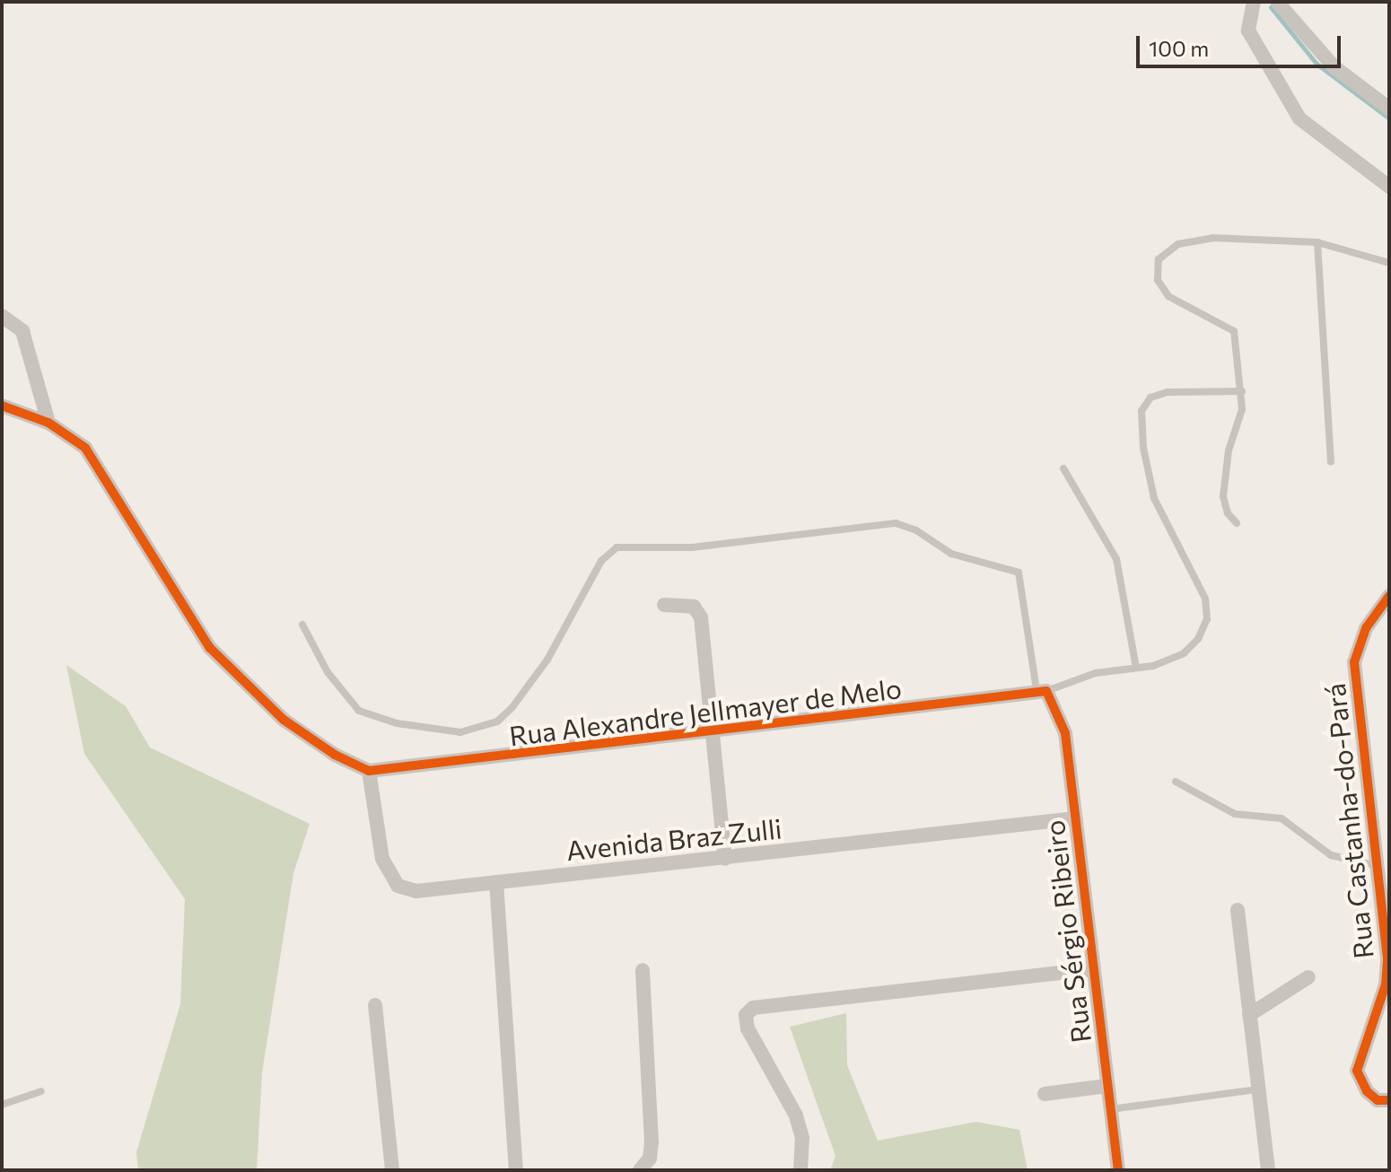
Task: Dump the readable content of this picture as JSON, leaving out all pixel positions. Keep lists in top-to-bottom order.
{
  "streets": {
    "street": [
      "Rua Alexandre Jellmayer de Melo",
      "Rua Castanha-do-Pará",
      "Avenida Braz Zulli",
      "Rua Sérgio Ribeiro"
    ]
  },
  "crossings": [
    ["Rua Alexandre Jellmayer de Melo", "Avenida Braz Zulli"],
    ["Rua Alexandre Jellmayer de Melo", "Rua Sérgio Ribeiro"],
    ["Avenida Braz Zulli", "Rua Sérgio Ribeiro"]
  ],
  "scale_bar": "100 m"
}
